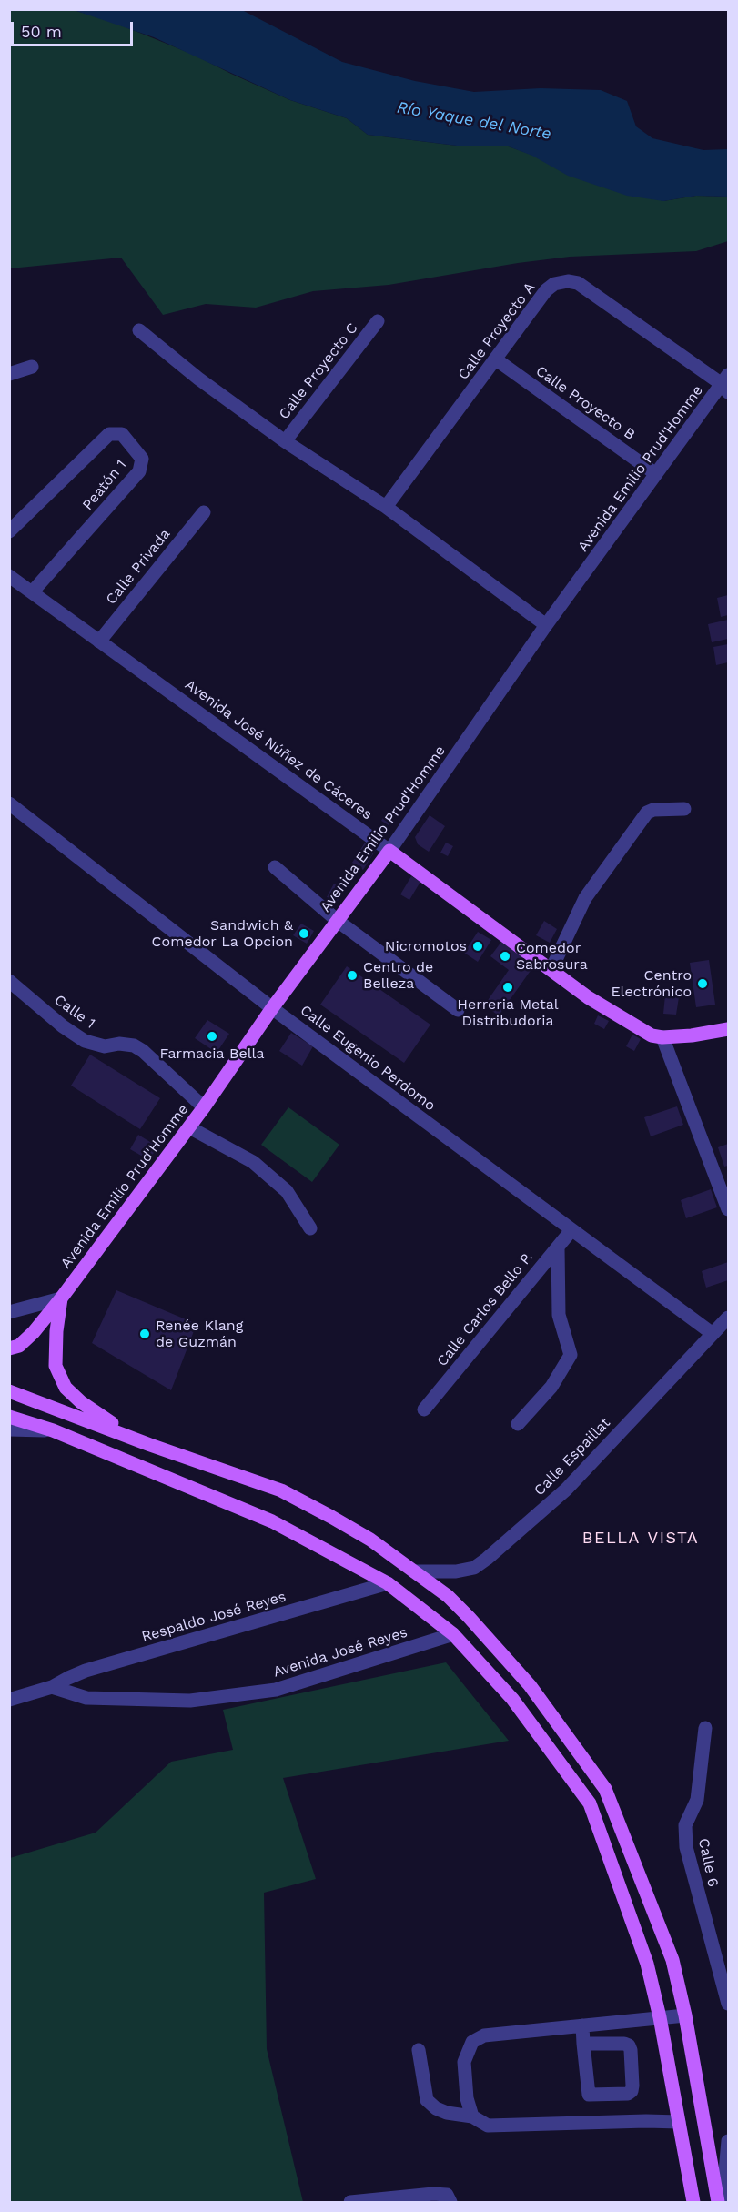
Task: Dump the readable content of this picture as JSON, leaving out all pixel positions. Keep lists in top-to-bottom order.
{
  "streets": {
    "main road": ["Avenida Emilio Prud'Homme", "Avenida José Núñez de Cáceres"],
    "street": [
      "Calle Proyecto A",
      "Calle Proyecto C",
      "Calle Proyecto B",
      "Peatón 1",
      "Calle Privada",
      "Calle 1",
      "Calle Eugenio Perdomo",
      "Calle Carlos Bello P.",
      "Calle Espaillat",
      "Respaldo José Reyes",
      "Avenida José Reyes",
      "Calle 6"
    ]
  },
  "crossings": [
    ["Calle Proyecto A", "Calle Proyecto B"],
    ["Calle Proyecto A", "Avenida Emilio Prud'Homme"],
    ["Calle Proyecto B", "Avenida Emilio Prud'Homme"],
    ["Avenida Emilio Prud'Homme", "Avenida José Núñez de Cáceres"],
    ["Avenida Emilio Prud'Homme", "Calle 1"],
    ["Avenida Emilio Prud'Homme", "Calle Eugenio Perdomo"],
    ["Peatón 1", "Avenida José Núñez de Cáceres"],
    ["Calle Privada", "Avenida José Núñez de Cáceres"],
    ["Calle Eugenio Perdomo", "Calle Carlos Bello P."],
    ["Calle Eugenio Perdomo", "Calle Espaillat"],
    ["Respaldo José Reyes", "Avenida José Reyes"]
  ],
  "districts": ["BELLA VISTA"],
  "water": ["Río Yaque del Norte"],
  "places": [
    "Sandwich & Comedor La Opcion",
    "Nicromotos",
    "Comedor Sabrosura",
    "Centro de Belleza",
    "Centro Electrónico",
    "Herreria Metal Distribudoria",
    "Farmacia Bella",
    "Renée Klang de Guzmán"
  ],
  "scale_bar": "50 m"
}
